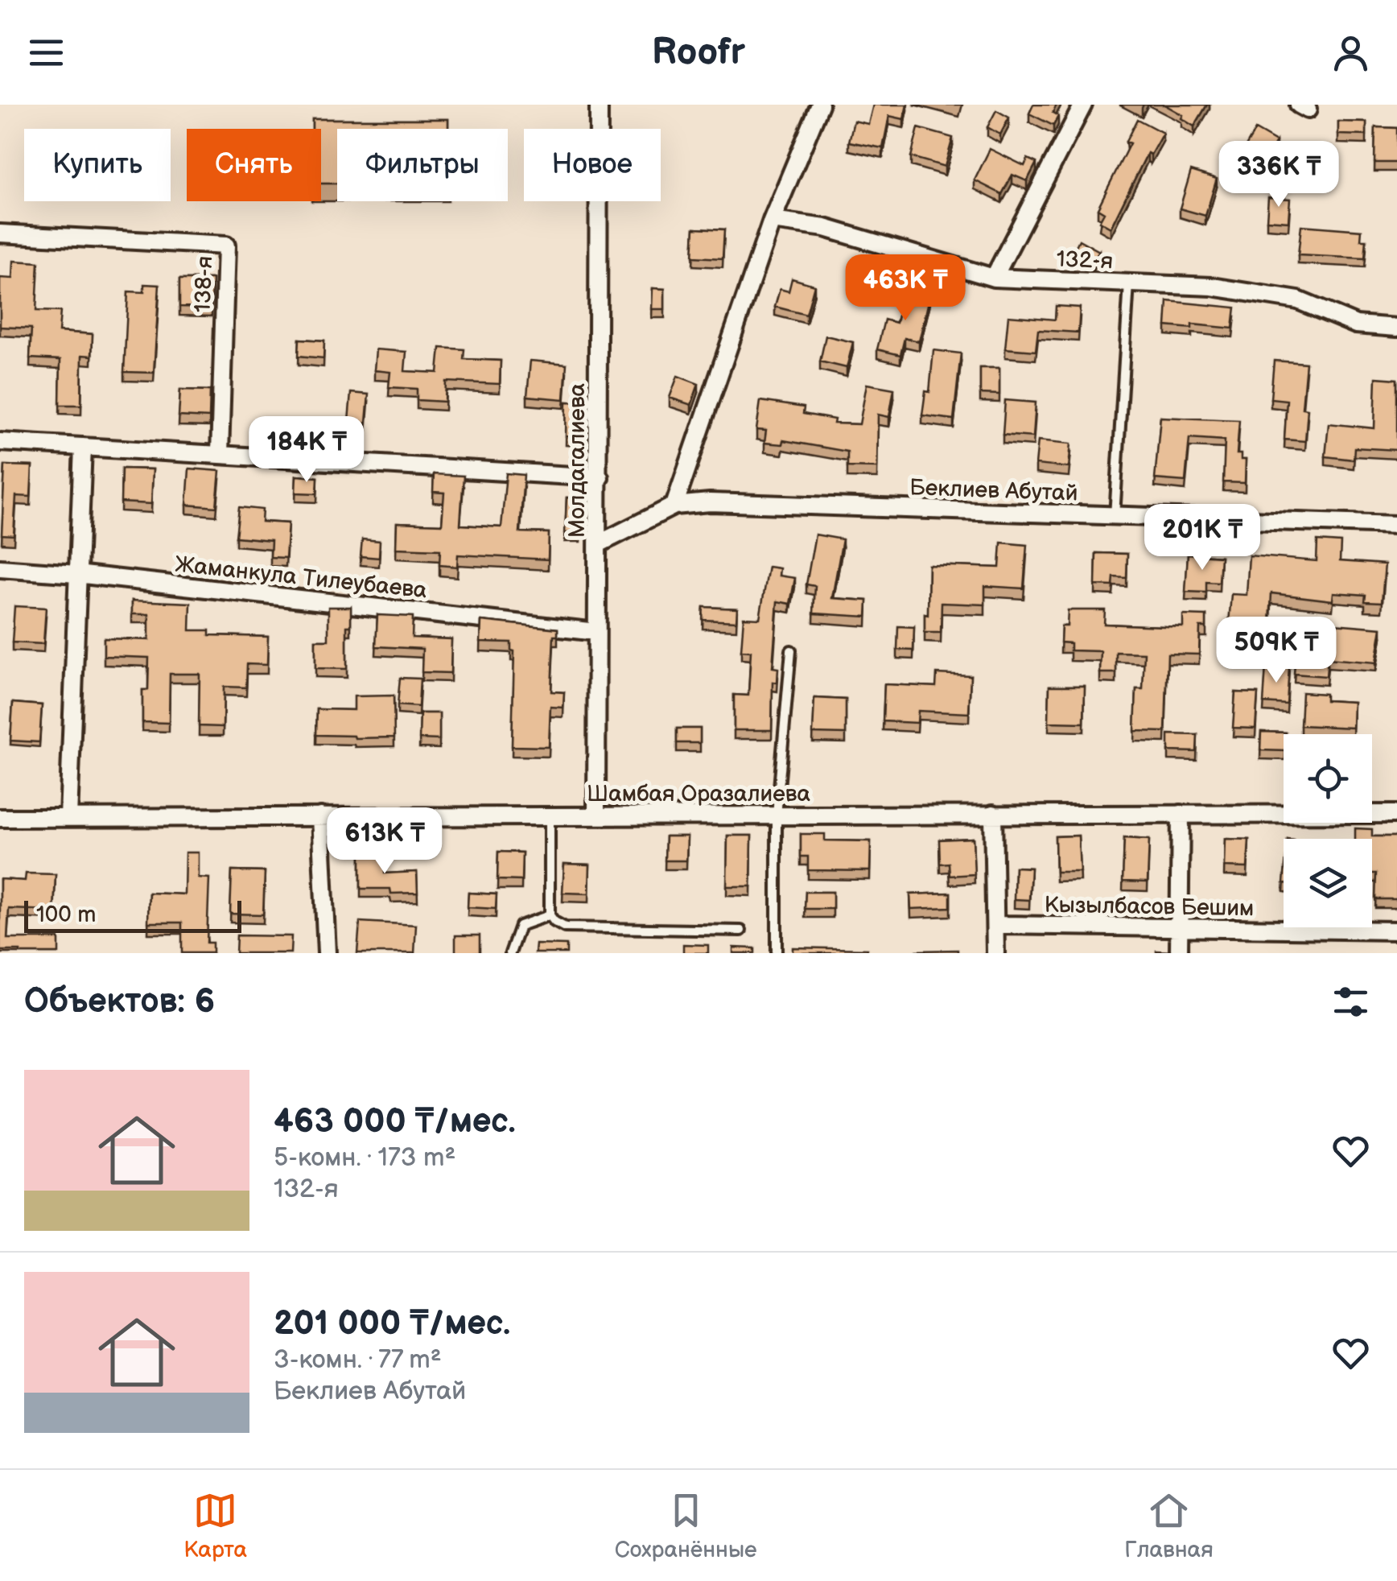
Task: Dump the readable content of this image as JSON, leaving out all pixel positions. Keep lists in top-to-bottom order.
{
  "streets": {
    "street": [
      "132-я",
      "138-я",
      "Молдагалиева",
      "Беклиев Абутай",
      "Жаманкула Тилеубаева",
      "Шамбая Оразалиева",
      "Кызылбасов Бешим"
    ]
  },
  "crossings": [
    ["Молдагалиева", "Беклиев Абутай"],
    ["Молдагалиева", "Жаманкула Тилеубаева"],
    ["Молдагалиева", "Шамбая Оразалиева"]
  ],
  "scale_bar": "100 m",
  "page": {
    "header": "Roofr",
    "chip": [
      "Купить",
      "Снять",
      "Фильтры",
      "Новое"
    ],
    "price": [
      "336K ₸",
      "463K ₸",
      "184K ₸",
      "201K ₸",
      "509K ₸",
      "613K ₸"
    ],
    "scale": "100 m",
    "heading": "Объектов: 6",
    "list": [
      {
        "name": "463 000 ₸/мес.",
        "note": "5-комн. · 173 m² · 132-я"
      },
      {
        "name": "201 000 ₸/мес.",
        "note": "3-комн. · 77 m² · Беклиев Абутай"
      }
    ],
    "tabs": ["Карта", "Сохранённые", "Главная"]
  }
}
